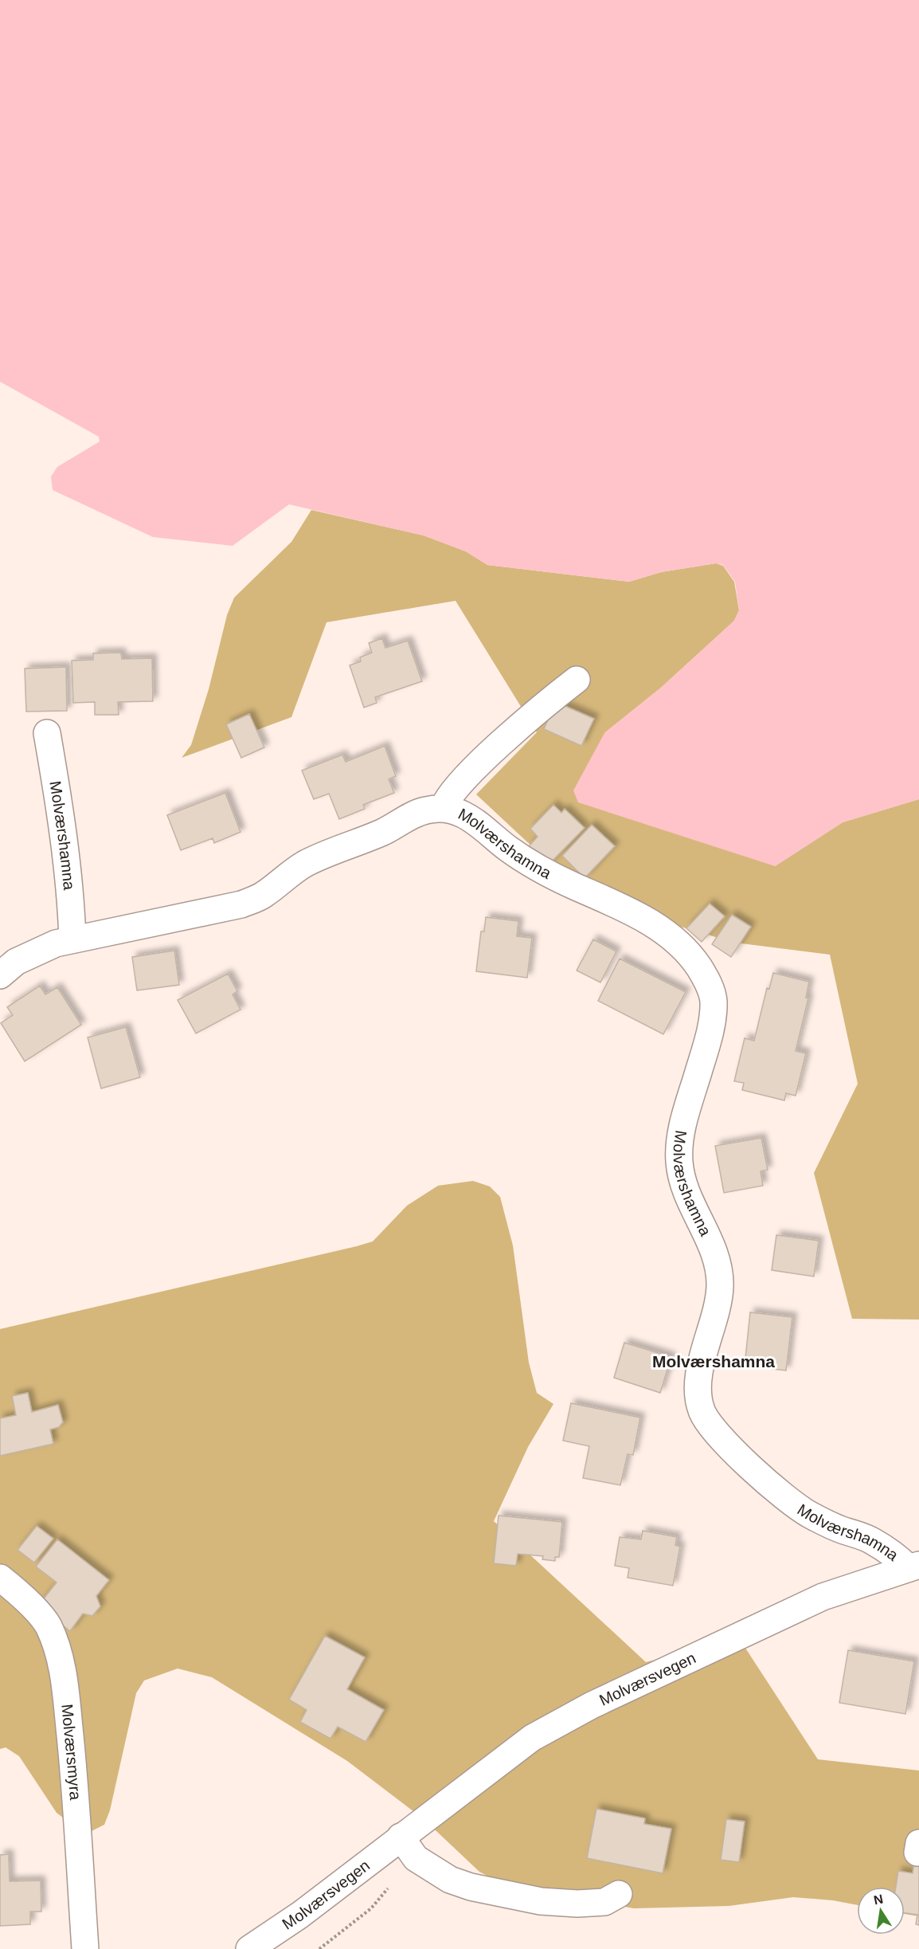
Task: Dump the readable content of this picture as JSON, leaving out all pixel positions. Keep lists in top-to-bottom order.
{
  "streets": {
    "street": ["Molværshamna", "Molværsvegen", "Molværsmyra"]
  },
  "crossings": [
    ["Molværshamna", "Molværsvegen"]
  ],
  "districts": ["Molværshamna"],
  "north": "top"
}
